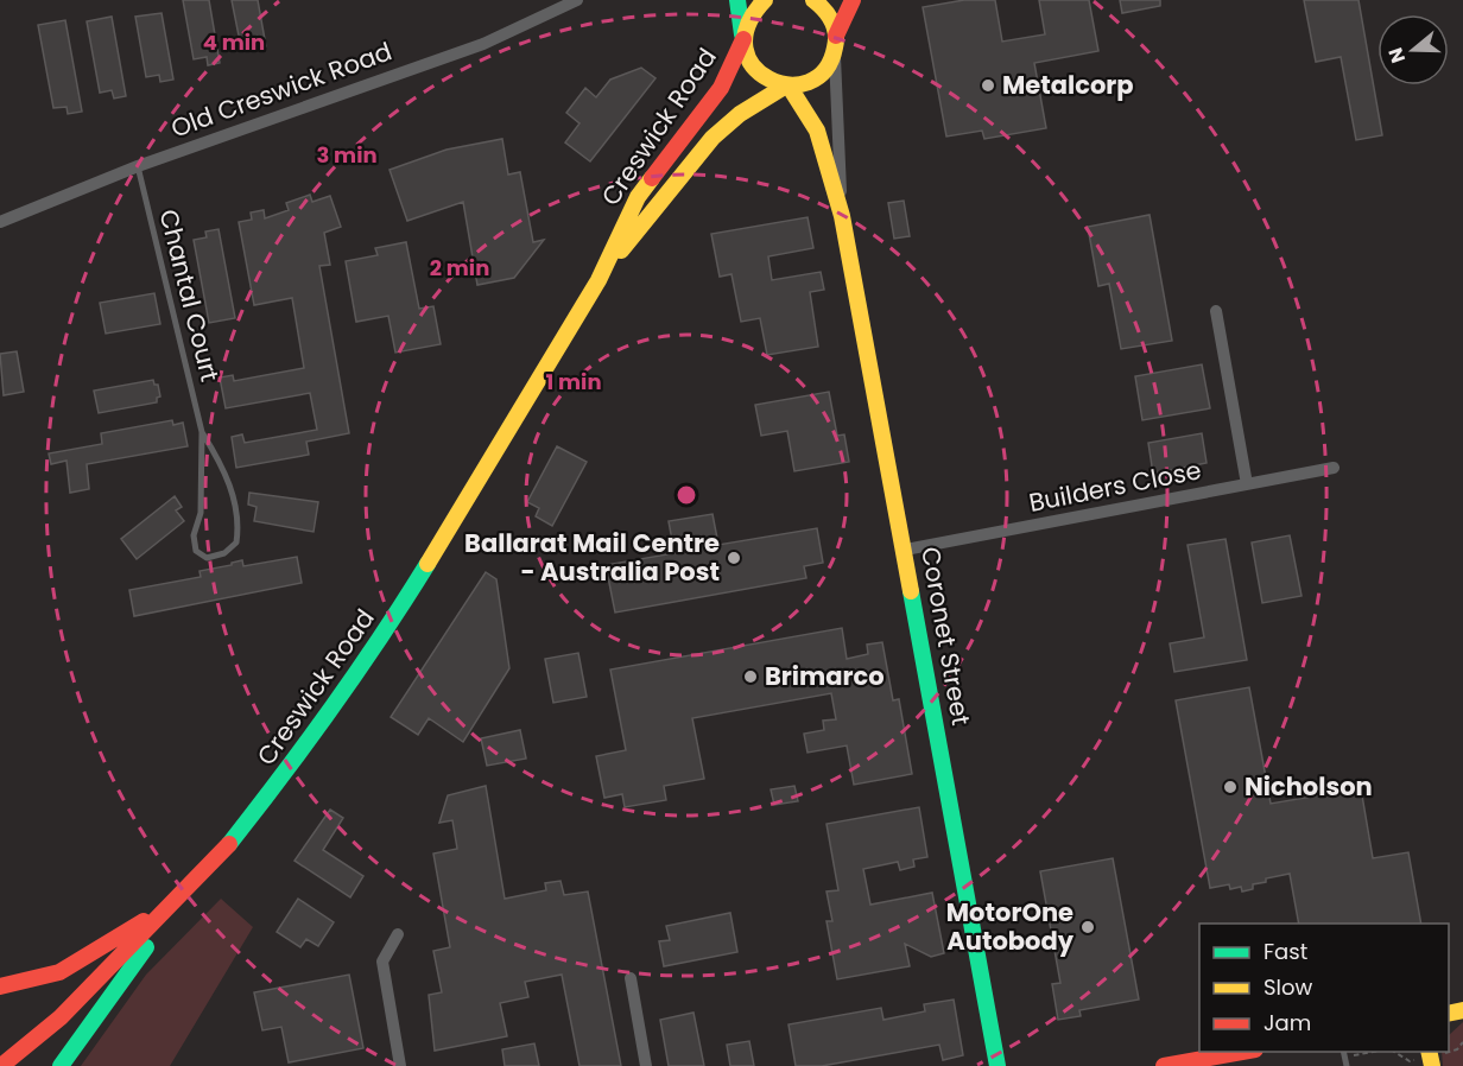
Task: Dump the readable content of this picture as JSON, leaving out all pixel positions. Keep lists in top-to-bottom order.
{
  "streets": {
    "main road": ["Creswick Road", "Coronet Street"],
    "street": ["Old Creswick Road", "Builders Close"],
    "lane": ["Chantal Court"]
  },
  "crossings": [
    ["Old Creswick Road", "Chantal Court"],
    ["Creswick Road", "Coronet Street"],
    ["Builders Close", "Coronet Street"]
  ],
  "places": [
    "Metalcorp",
    "Ballarat Mail Centre - Australia Post",
    "Brimarco",
    "Nicholson",
    "MotorOne Autobody"
  ],
  "legend": ["Fast", "Slow", "Jam"],
  "north": "left",
  "rings": [
    "4 min",
    "3 min",
    "2 min",
    "1 min"
  ]
}
